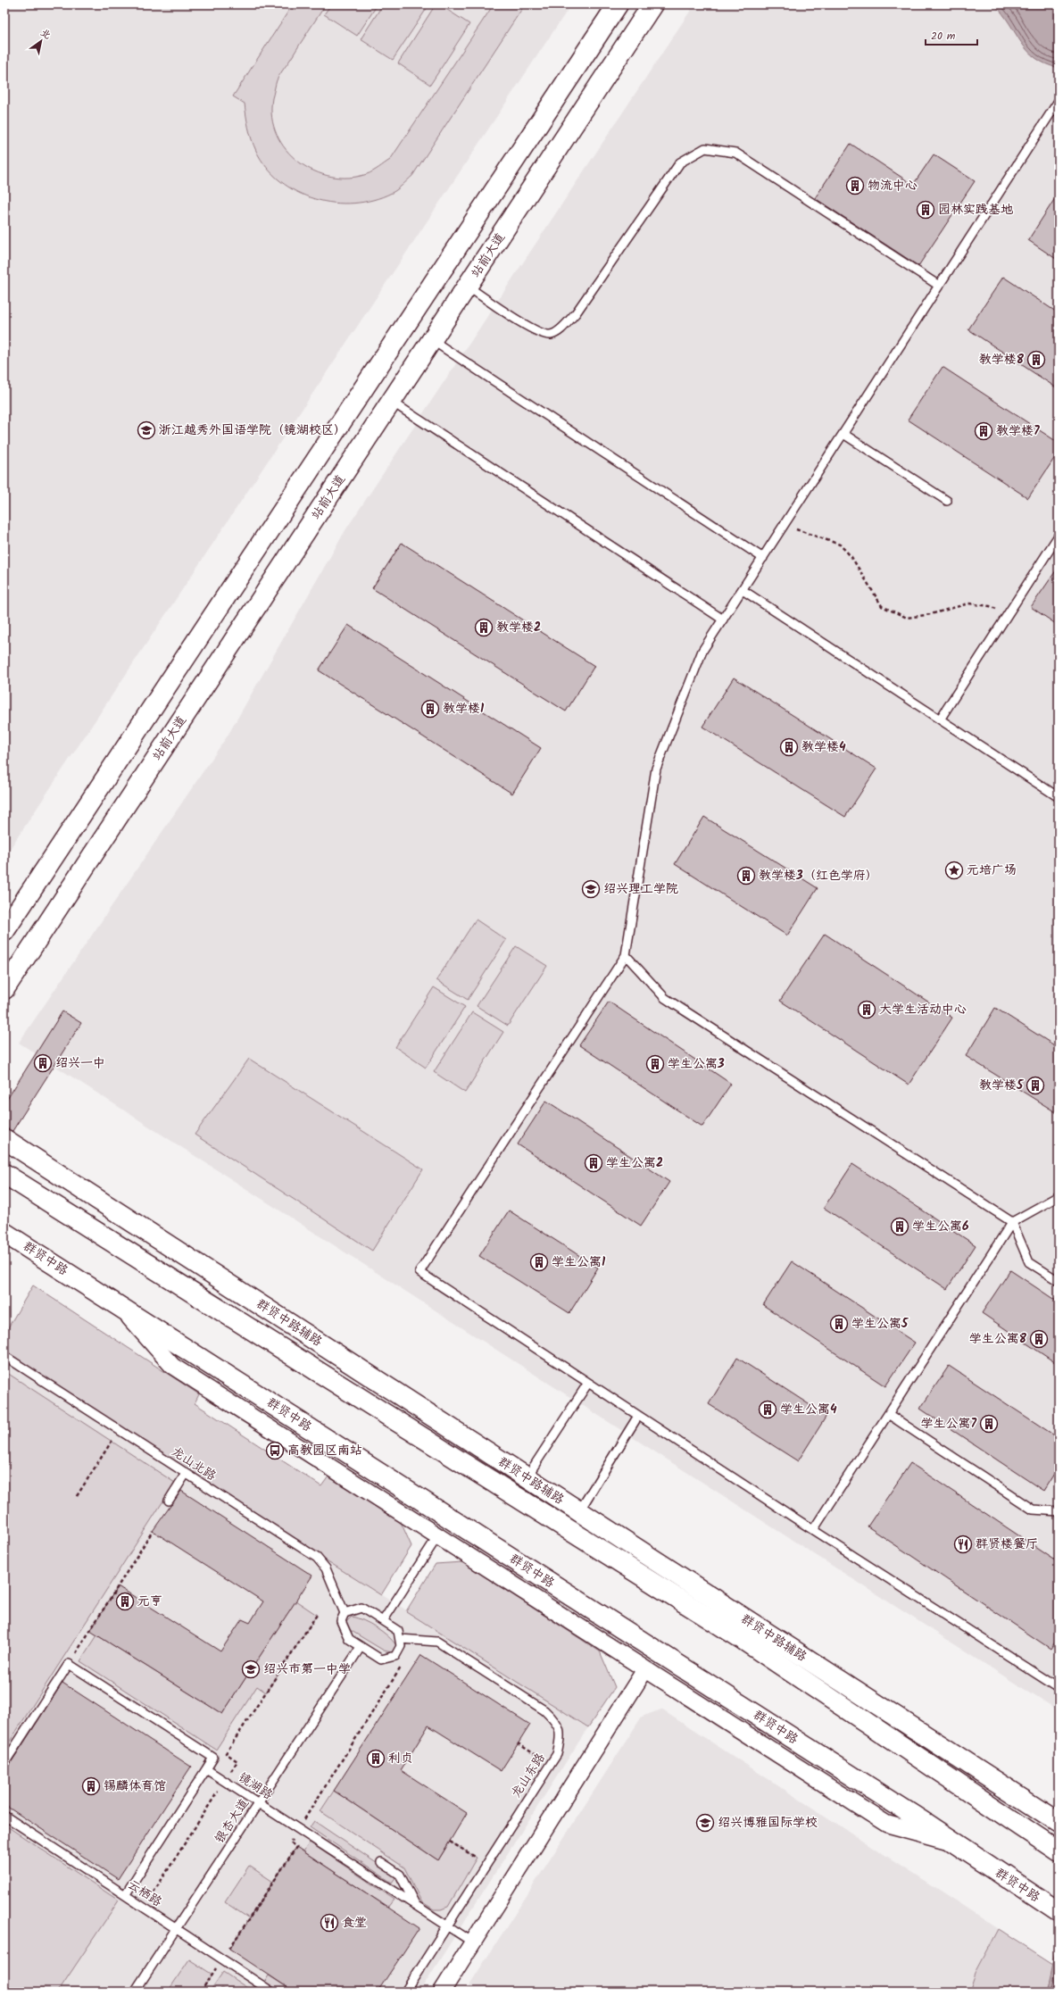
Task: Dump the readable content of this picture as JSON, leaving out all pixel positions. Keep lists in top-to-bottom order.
{
  "streets": {
    "main road": ["站前大道", "群贤中路", "群贤中路辅路"],
    "lane": [
      "龙山北路",
      "龙山东路",
      "镜湖路",
      "银杏大道",
      "云栖路"
    ]
  },
  "crossings": [
    ["龙山东路", "镜湖路"],
    ["镜湖路", "银杏大道"],
    ["银杏大道", "云栖路"]
  ],
  "places": {
    "building": [
      "物流中心",
      "园林实践基地",
      "教学楼8",
      "教学楼7",
      "教学楼2",
      "教学楼1",
      "教学楼4",
      "教学楼3（红色学府）",
      "大学生活动中心",
      "绍兴一中",
      "学生公寓3",
      "教学楼5",
      "学生公寓2",
      "学生公寓6",
      "学生公寓1",
      "学生公寓5",
      "学生公寓8",
      "学生公寓4",
      "学生公寓7",
      "元亨",
      "利贞",
      "锡麟体育馆"
    ],
    "school or university": [
      "浙江越秀外国语学院（镜湖校区）",
      "绍兴理工学院",
      "绍兴市第一中学",
      "绍兴博雅国际学校"
    ],
    "place": ["元培广场"],
    "bus stop": ["高教园区南站"],
    "restaurant": ["群贤楼餐厅", "食堂"]
  },
  "scale_bar": "20 m",
  "north": "top right"
}
